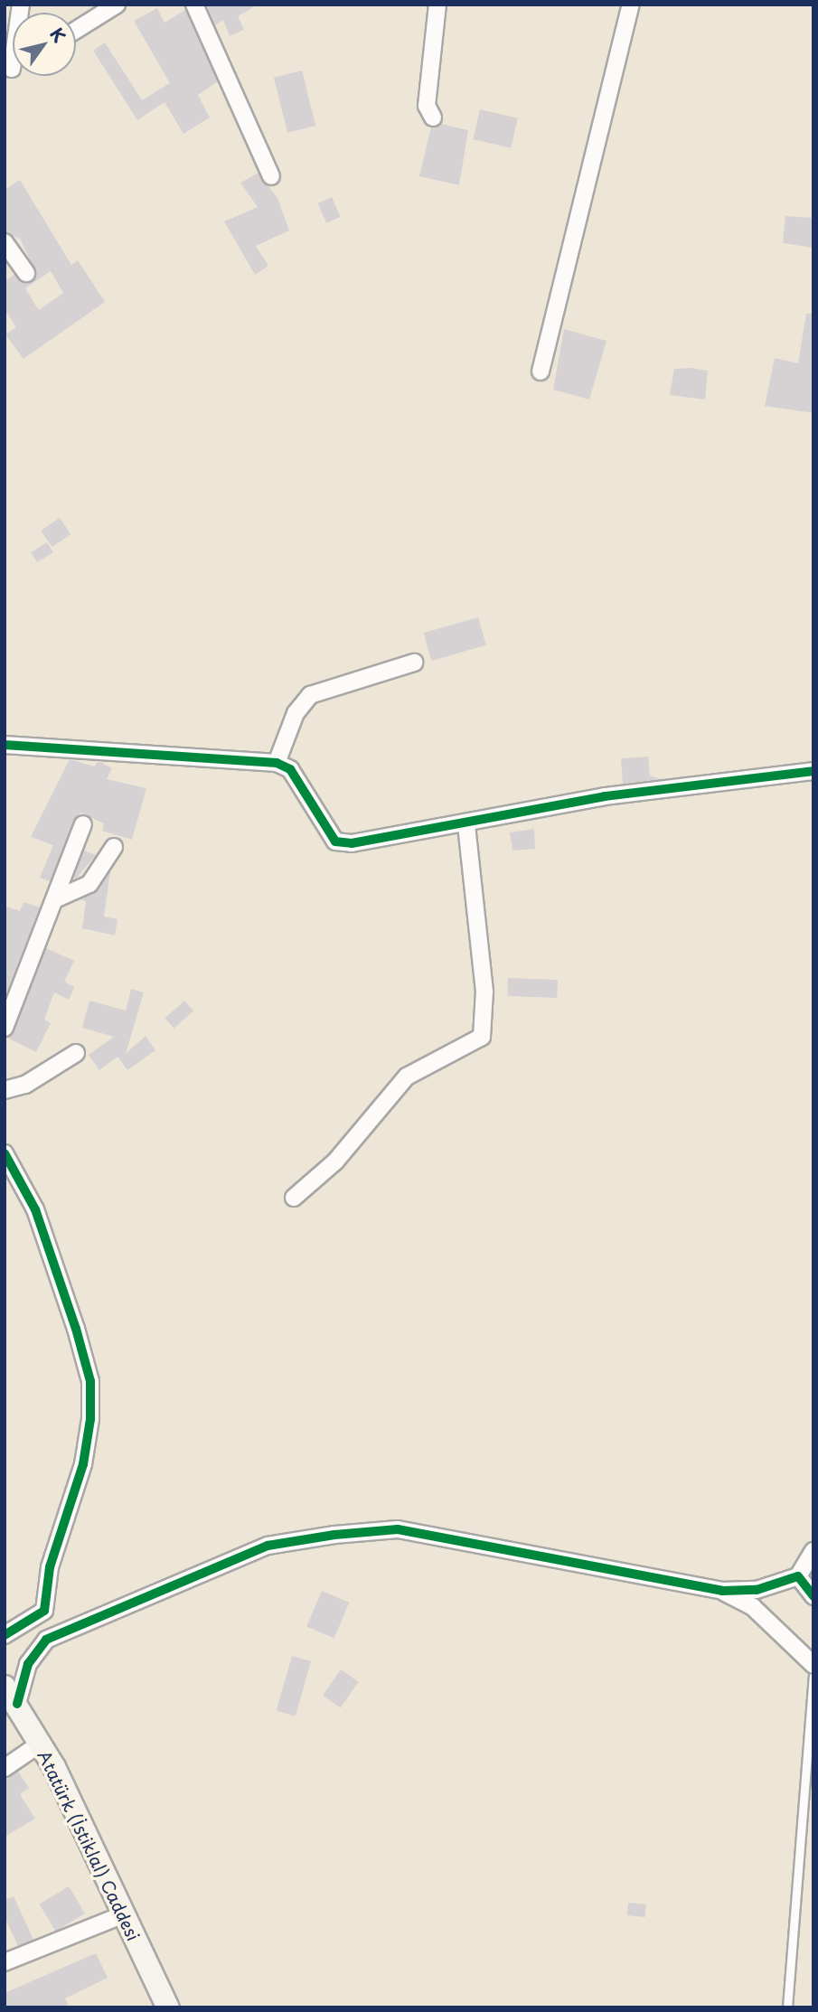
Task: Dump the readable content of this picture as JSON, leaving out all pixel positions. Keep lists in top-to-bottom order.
{
  "streets": {
    "street": ["Atatürk (İstiklal) Caddesi"]
  },
  "north": "top right"
}
